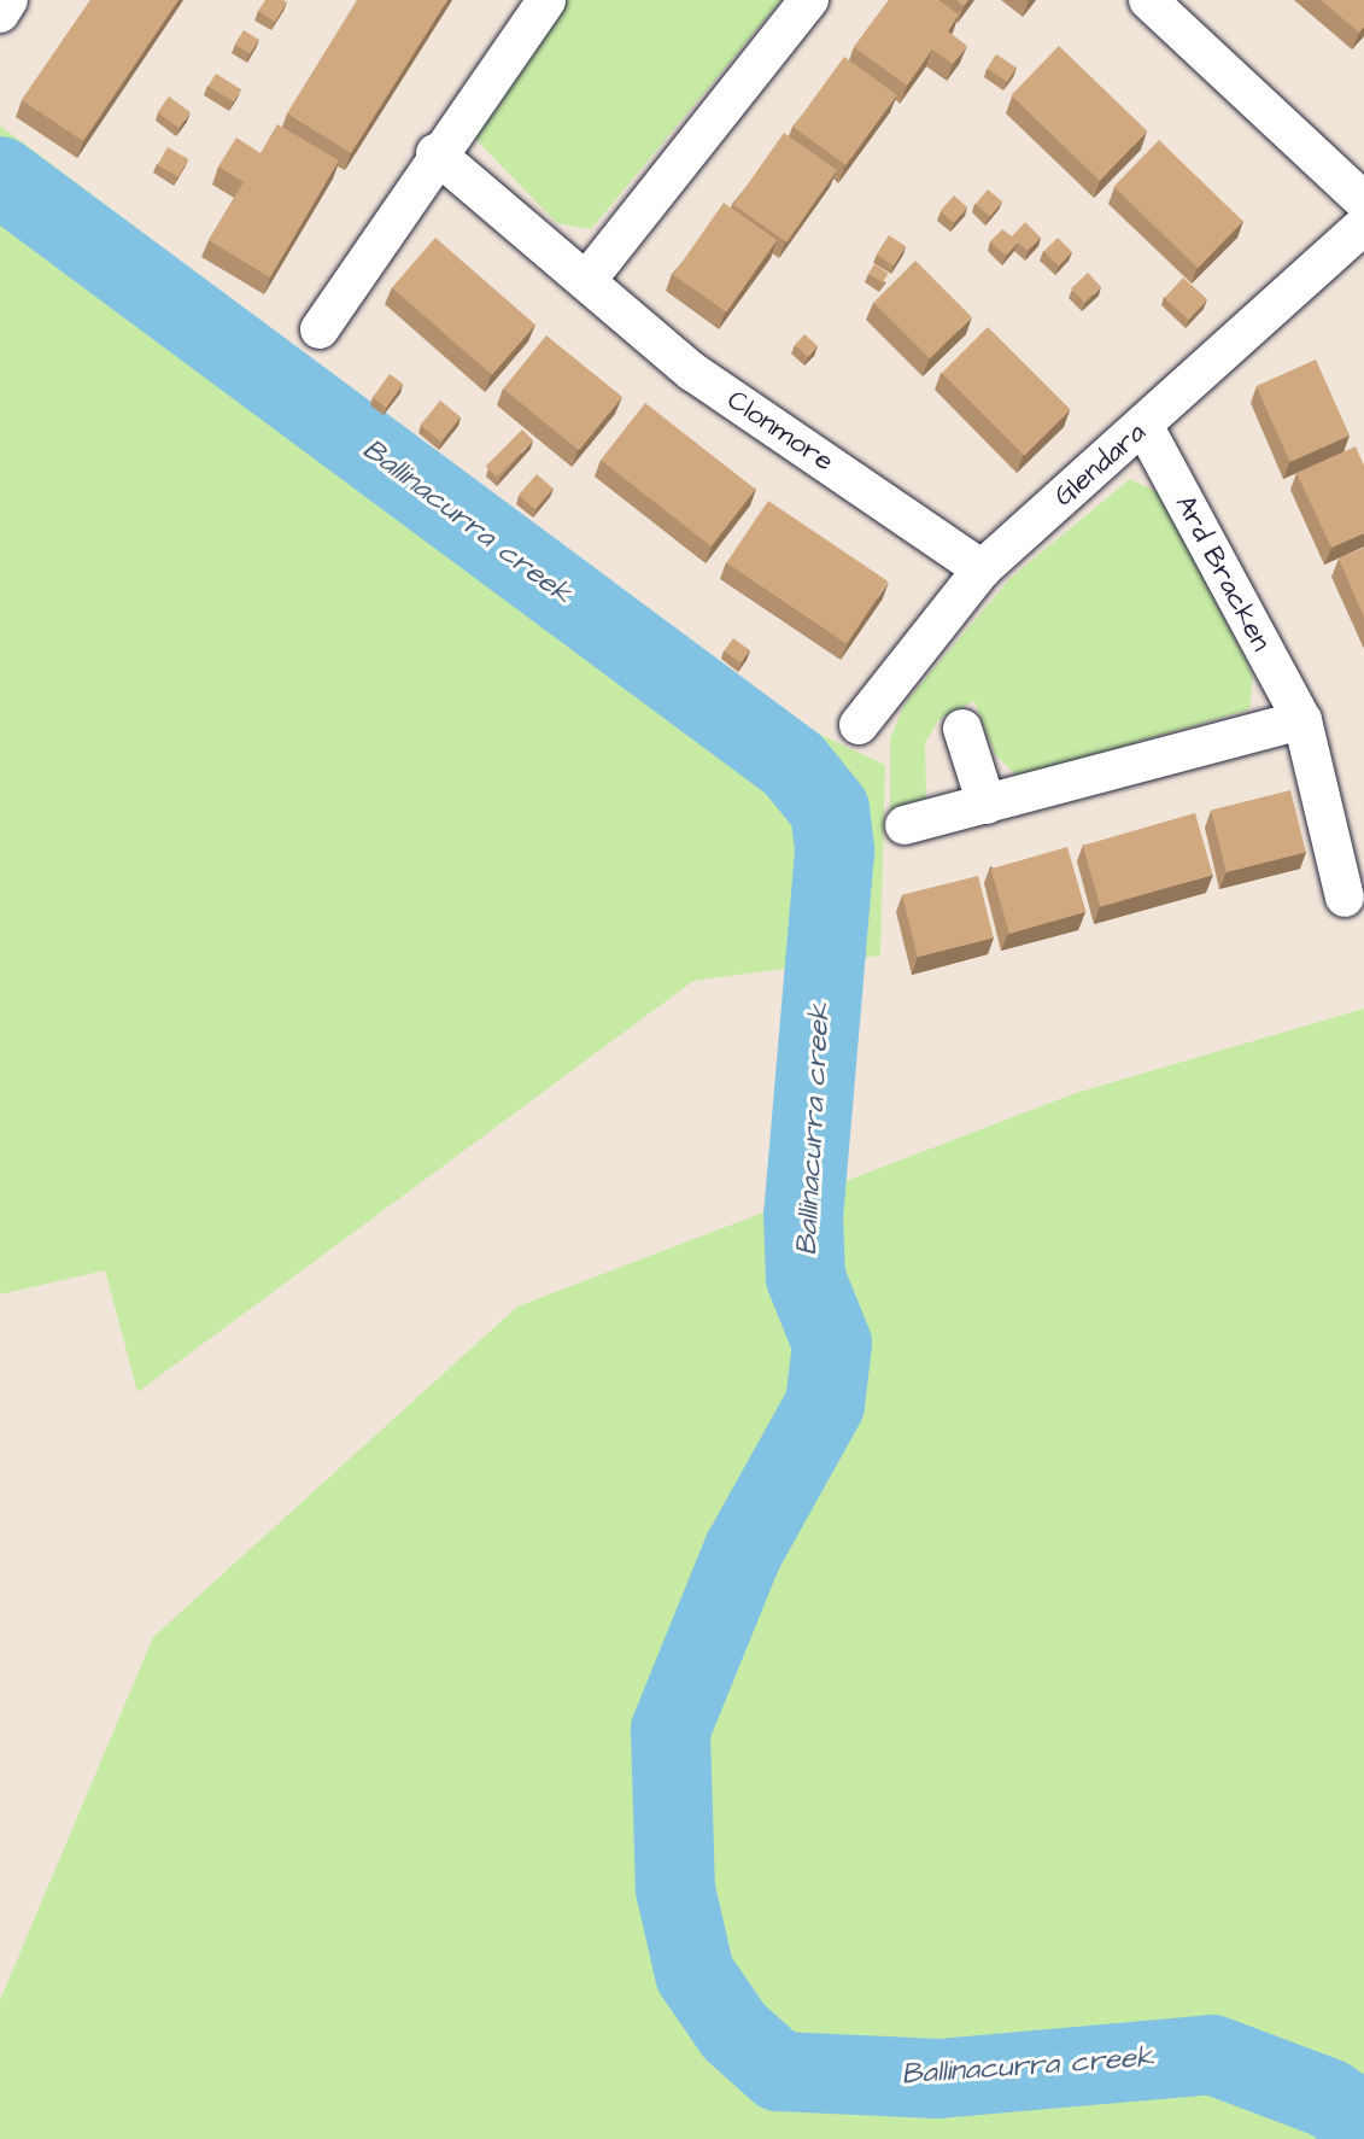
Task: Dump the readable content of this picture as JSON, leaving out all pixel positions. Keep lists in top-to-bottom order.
{
  "streets": {
    "street": ["Clonmore", "Glendara", "Ard Bracken"]
  },
  "crossings": [
    ["Clonmore", "Glendara"],
    ["Glendara", "Ard Bracken"]
  ],
  "water": ["Ballinacurra creek"]
}
